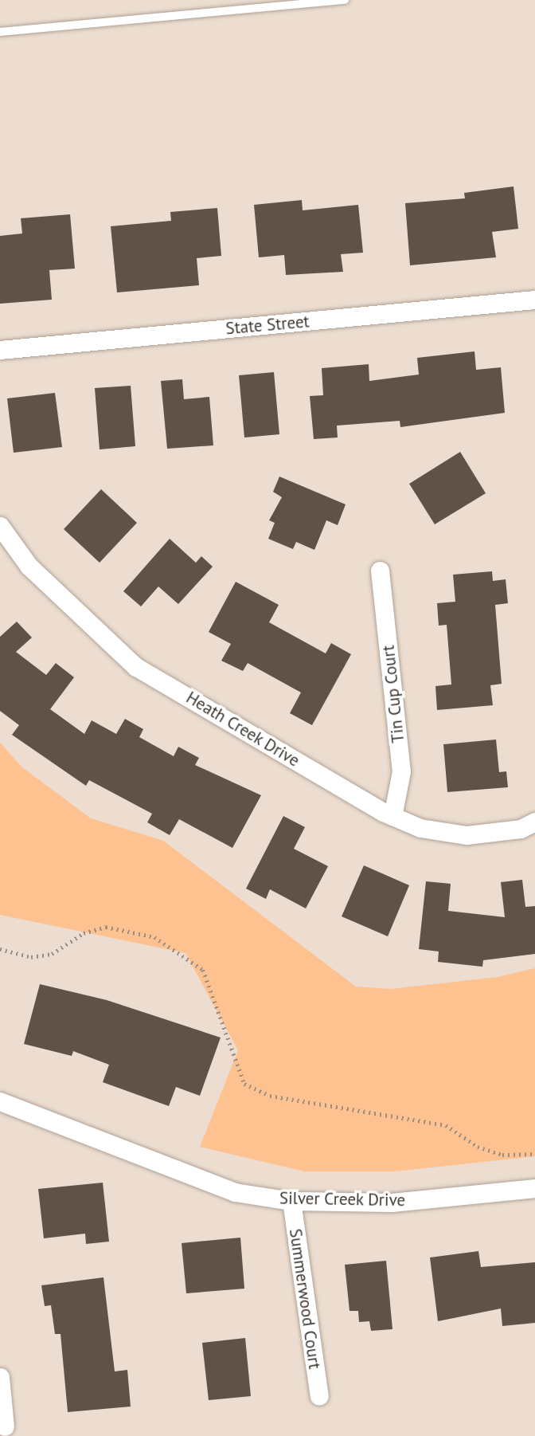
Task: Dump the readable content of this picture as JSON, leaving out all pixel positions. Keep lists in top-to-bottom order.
{
  "streets": {
    "street": [
      "State Street",
      "Tin Cup Court",
      "Heath Creek Drive",
      "Silver Creek Drive",
      "Summerwood Court"
    ]
  },
  "crossings": [
    ["Tin Cup Court", "Heath Creek Drive"],
    ["Silver Creek Drive", "Summerwood Court"]
  ]
}
